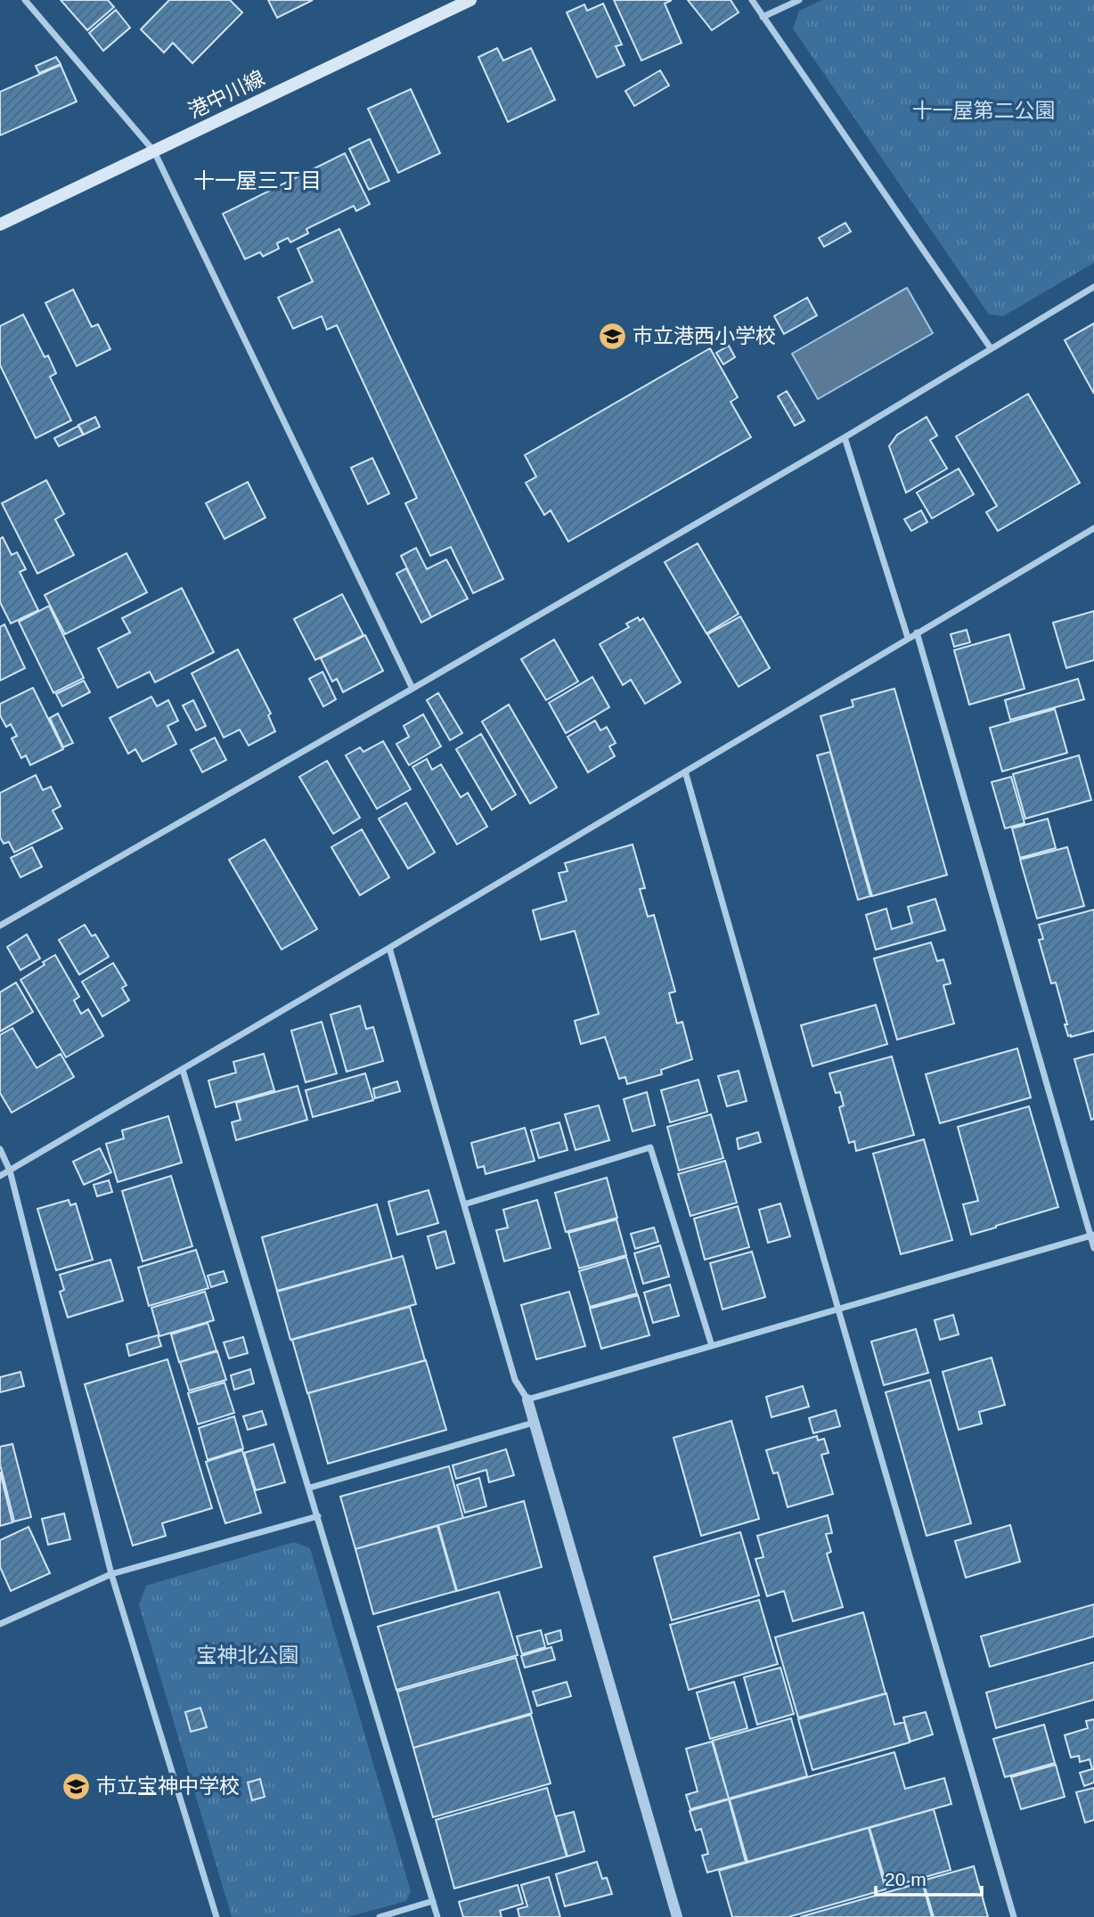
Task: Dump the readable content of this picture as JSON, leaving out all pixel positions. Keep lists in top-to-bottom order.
{
  "streets": {
    "main road": ["港中川線"]
  },
  "districts": ["十一屋三丁目"],
  "parks": ["十一屋第二公園", "宝神北公園"],
  "places": {
    "school or university": ["市立港西小学校", "市立宝神中学校"]
  },
  "scale_bar": "20 m"
}
